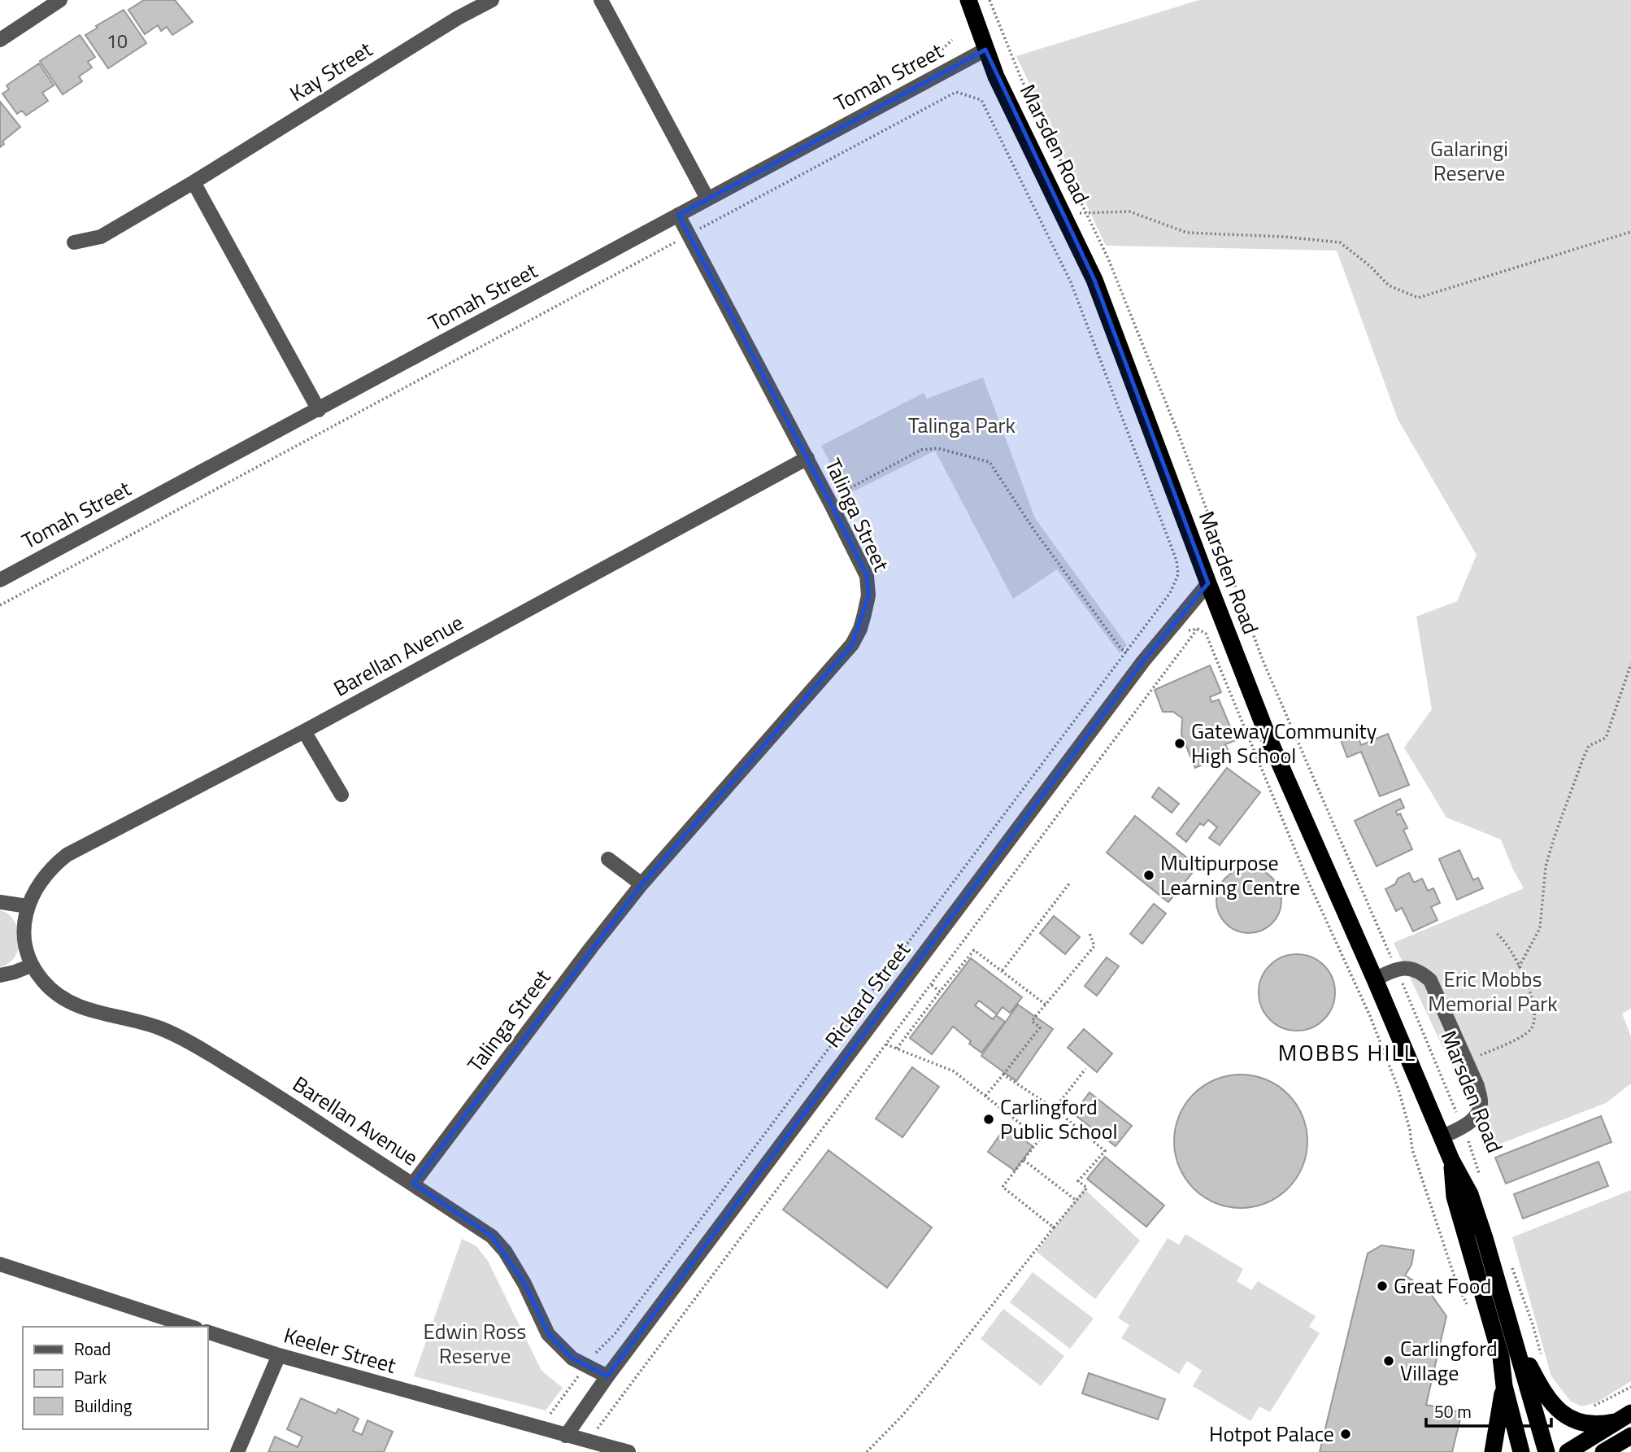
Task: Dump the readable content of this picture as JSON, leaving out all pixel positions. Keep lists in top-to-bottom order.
{
  "streets": {
    "highway": ["Marsden Road"],
    "street": [
      "Kay Street",
      "Tomah Street",
      "Talinga Street",
      "Barellan Avenue",
      "Rickard Street",
      "Keeler Street"
    ]
  },
  "crossings": [
    ["Tomah Street", "Marsden Road"],
    ["Tomah Street", "Talinga Street"],
    ["Marsden Road", "Rickard Street"],
    ["Talinga Street", "Barellan Avenue"],
    ["Barellan Avenue", "Rickard Street"],
    ["Rickard Street", "Keeler Street"]
  ],
  "districts": ["MOBBS HILL"],
  "parks": [
    "Galaringi Reserve",
    "Talinga Park",
    "Eric Mobbs Memorial Park",
    "Edwin Ross Reserve"
  ],
  "places": [
    "Gateway Community High School",
    "Multipurpose Learning Centre",
    "Carlingford Public School",
    "Great Food",
    "Carlingford Village",
    "Hotpot Palace"
  ],
  "house_numbers": ["10"],
  "legend": ["Road", "Park", "Building"],
  "scale_bar": "50 m"
}
